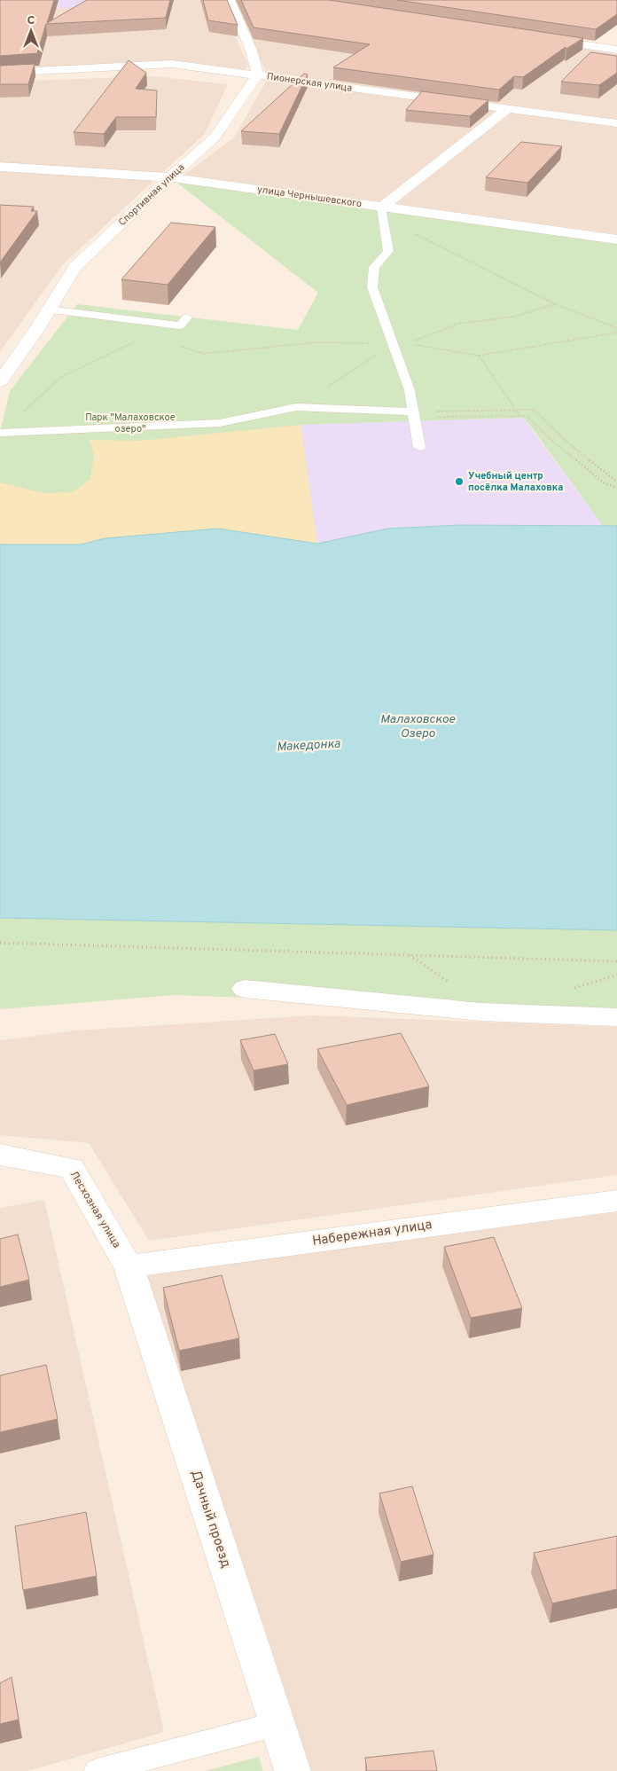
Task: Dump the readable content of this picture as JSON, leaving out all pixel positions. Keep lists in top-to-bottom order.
{
  "streets": {
    "street": [
      "Пионерская улица",
      "Спортивная улица",
      "улица Чернышевского",
      "Лесхозная улица",
      "Набережная улица",
      "Дачный проезд"
    ]
  },
  "crossings": [
    ["Пионерская улица", "Спортивная улица"],
    ["Спортивная улица", "улица Чернышевского"],
    ["Лесхозная улица", "Набережная улица"],
    ["Лесхозная улица", "Дачный проезд"],
    ["Набережная улица", "Дачный проезд"]
  ],
  "water": ["Малаховское Озеро", "Македонка"],
  "parks": ["Парк \"Малаховское озеро\""],
  "places": ["Учебный центр посёлка Малаховка"],
  "north": "top"
}
